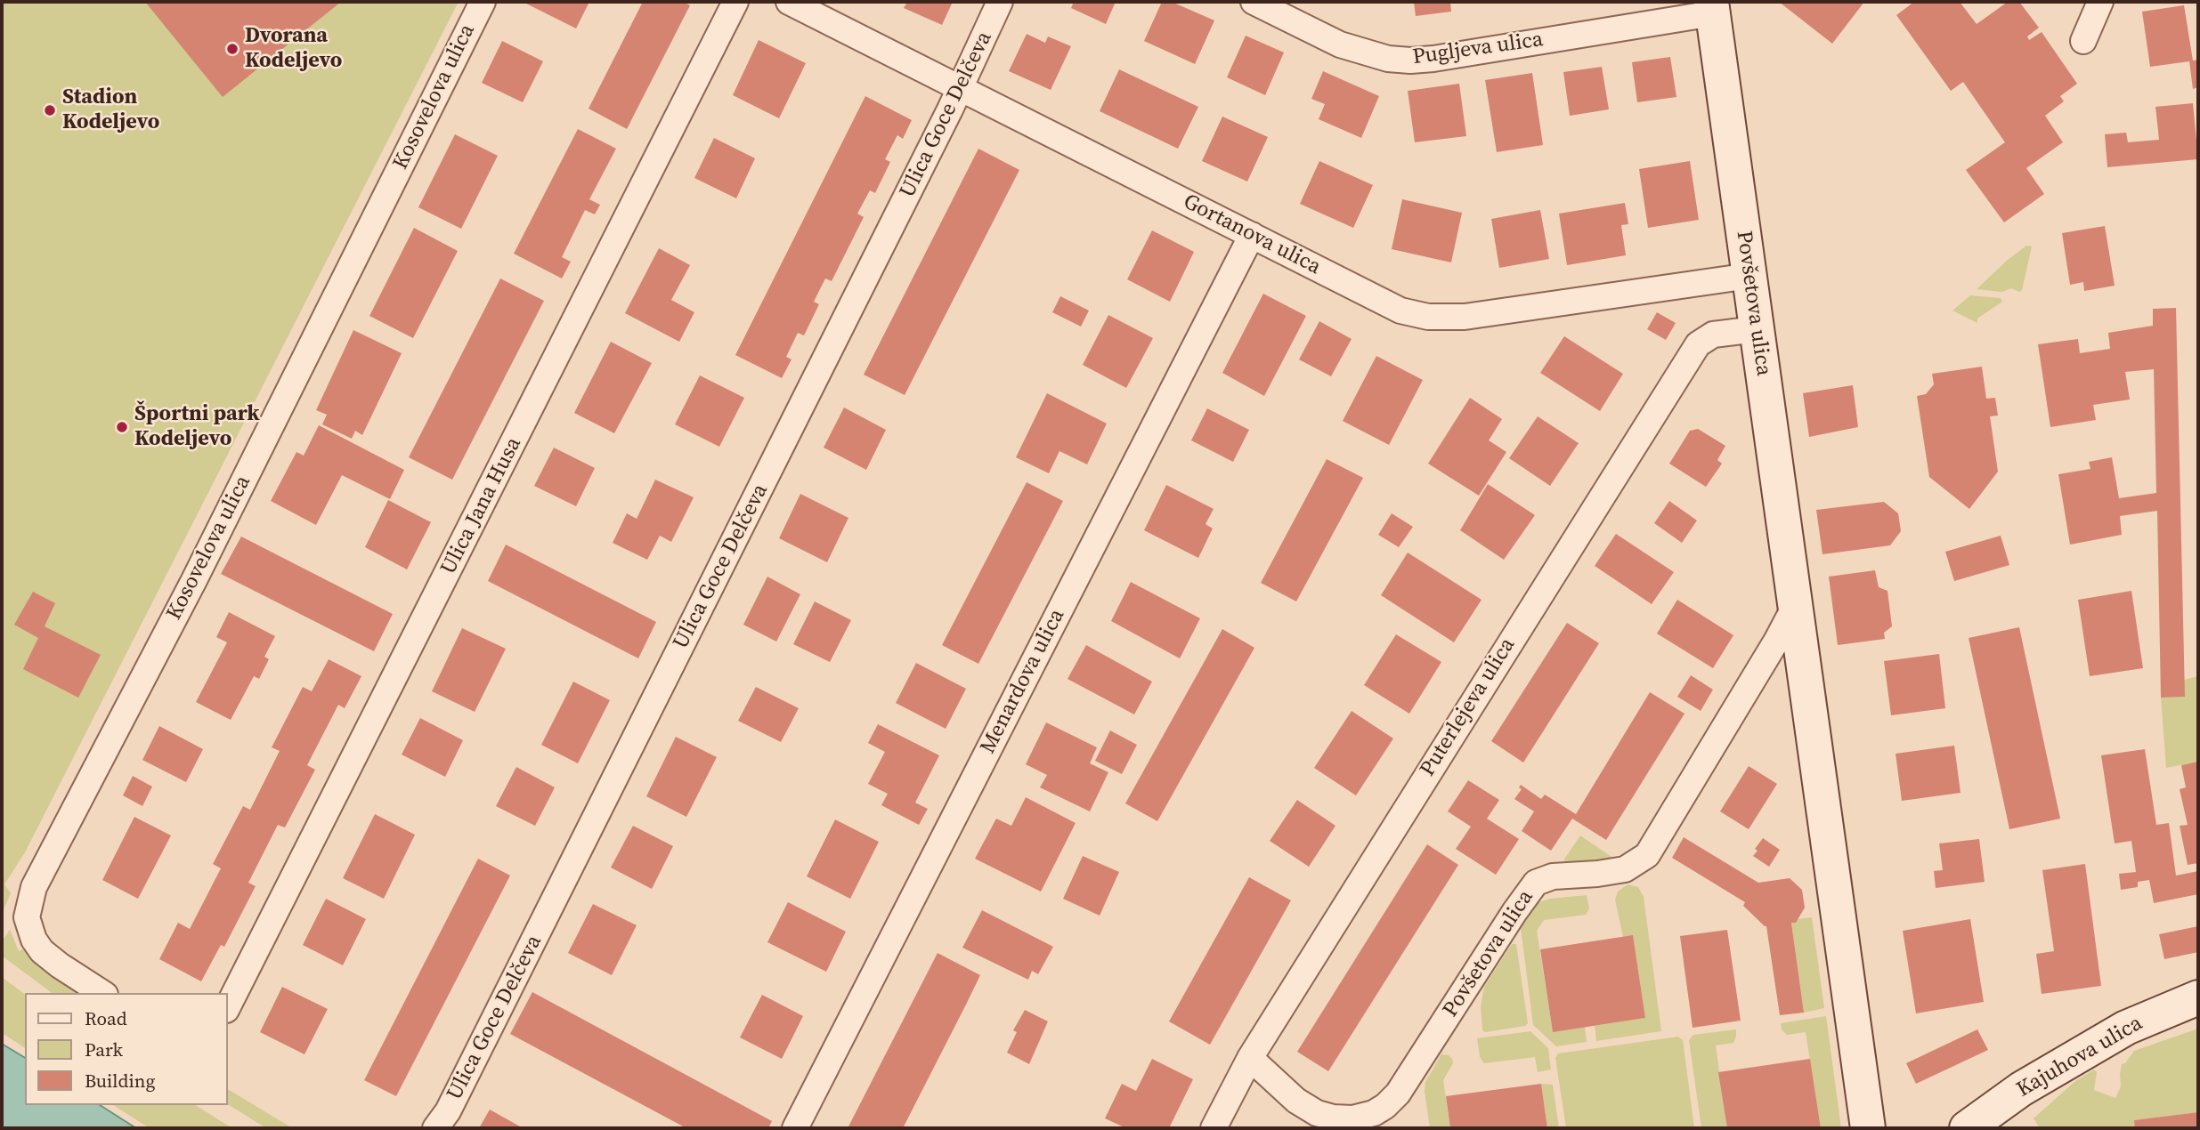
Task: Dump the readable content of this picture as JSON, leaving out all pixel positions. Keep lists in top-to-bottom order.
{
  "streets": {
    "street": [
      "Pugljeva ulica",
      "Kosovelova ulica",
      "Ulica Goce Delčeva",
      "Gortanova ulica",
      "Povšetova ulica",
      "Ulica Jana Husa",
      "Menardova ulica",
      "Puterlejeva ulica",
      "Kajuhova ulica"
    ]
  },
  "crossings": [
    ["Pugljeva ulica", "Povšetova ulica"],
    ["Ulica Goce Delčeva", "Gortanova ulica"],
    ["Gortanova ulica", "Povšetova ulica"],
    ["Gortanova ulica", "Menardova ulica"],
    ["Povšetova ulica", "Puterlejeva ulica"]
  ],
  "places": ["Dvorana Kodeljevo", "Stadion Kodeljevo", "Športni park Kodeljevo"],
  "legend": ["Road", "Park", "Building"]
}
